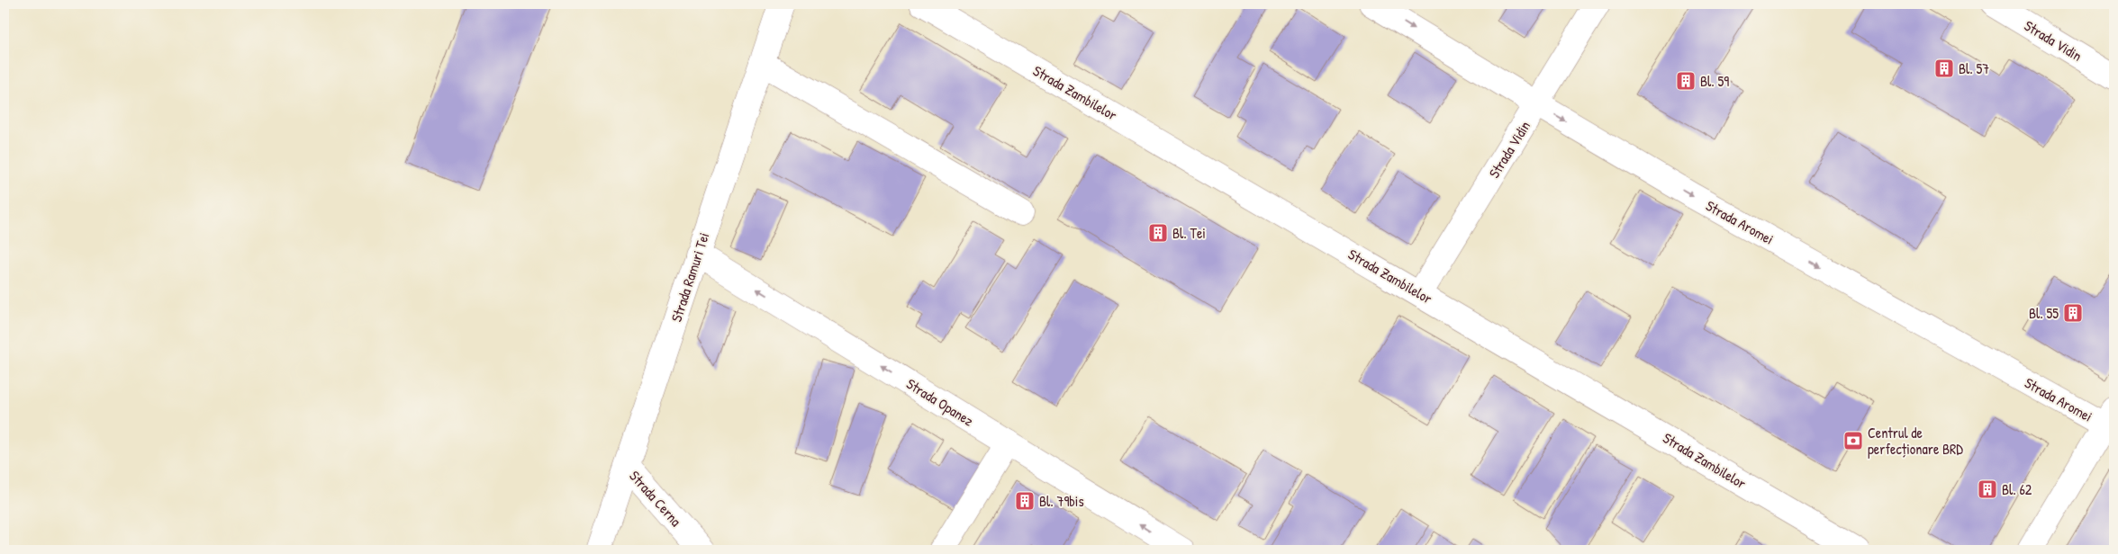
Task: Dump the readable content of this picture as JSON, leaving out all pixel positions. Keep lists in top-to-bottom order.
{
  "streets": {
    "street": [
      "Strada Vidin",
      "Strada Zambilelor",
      "Strada Aromei",
      "Strada Ramuri Tei",
      "Strada Opanez",
      "Strada Cerna"
    ]
  },
  "crossings": [
    ["Strada Vidin", "Strada Zambilelor"],
    ["Strada Vidin", "Strada Aromei"],
    ["Strada Ramuri Tei", "Strada Opanez"],
    ["Strada Ramuri Tei", "Strada Cerna"]
  ],
  "one_way": ["Strada Aromei"],
  "places": {
    "building": [
      "Bl. 57",
      "Bl. 59",
      "Bl. Tei",
      "Bl. 55",
      "Bl. 62",
      "Bl. 79bis"
    ],
    "bank": ["Centrul de perfecționare BRD"]
  }
}
